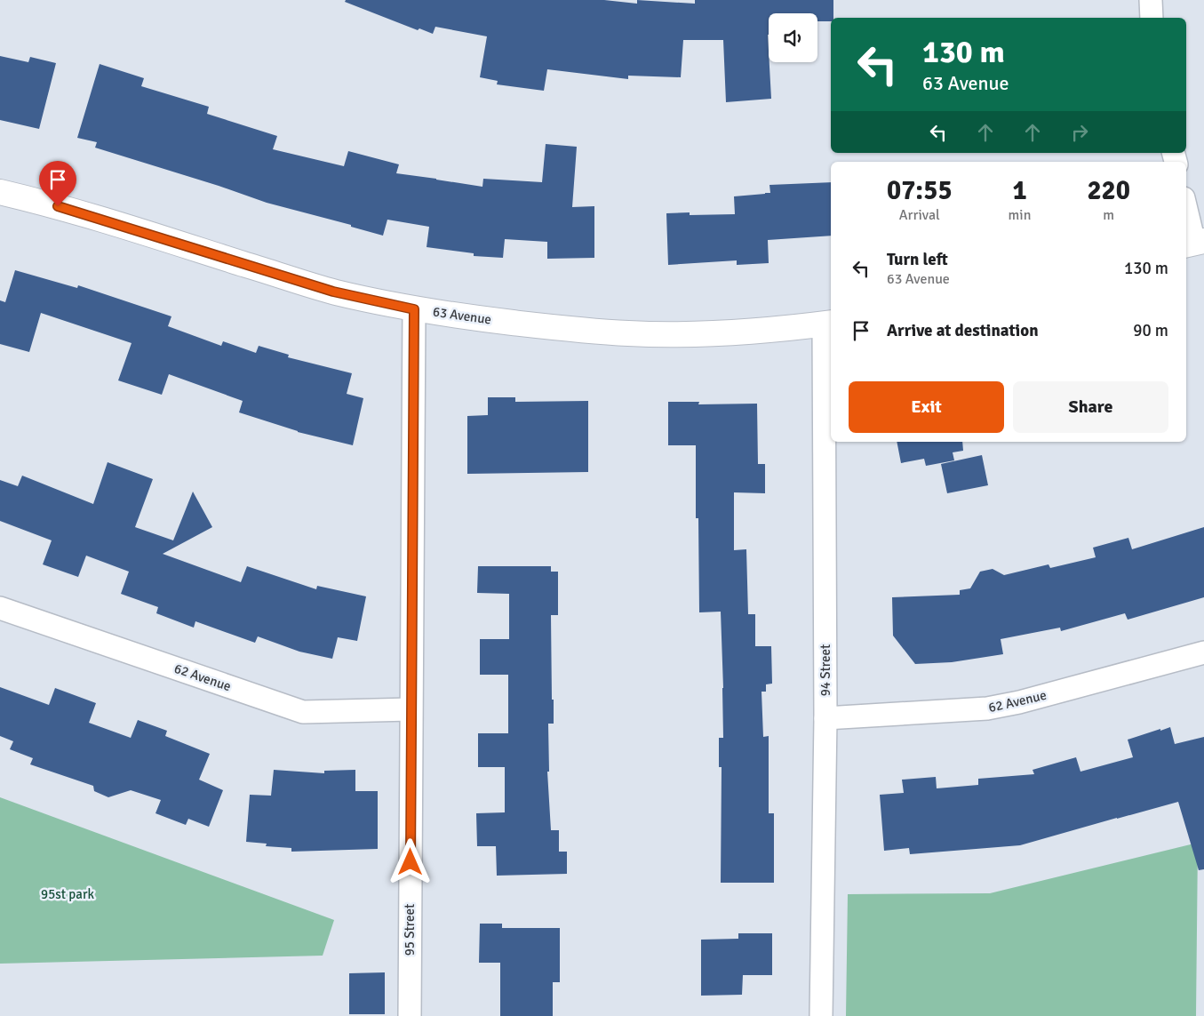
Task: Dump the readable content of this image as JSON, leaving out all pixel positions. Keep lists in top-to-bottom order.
{
  "streets": {
    "street": [
      "63 Avenue",
      "94 Street",
      "62 Avenue",
      "95 Street"
    ]
  },
  "crossings": [
    ["63 Avenue", "94 Street"],
    ["63 Avenue", "95 Street"],
    ["94 Street", "62 Avenue"],
    ["62 Avenue", "95 Street"]
  ],
  "parks": ["95st park"],
  "page": {
    "turn": ["130 m", "63 Avenue"],
    "eta": [
      "07:55",
      "Arrival",
      "1",
      "min",
      "220",
      "m"
    ],
    "list": [
      {
        "name": "Turn left",
        "note": "63 Avenue",
        "value": "130 m"
      },
      {
        "name": "Arrive at destination",
        "value": "90 m"
      }
    ],
    "buttons": ["Exit", "Share"]
  }
}
